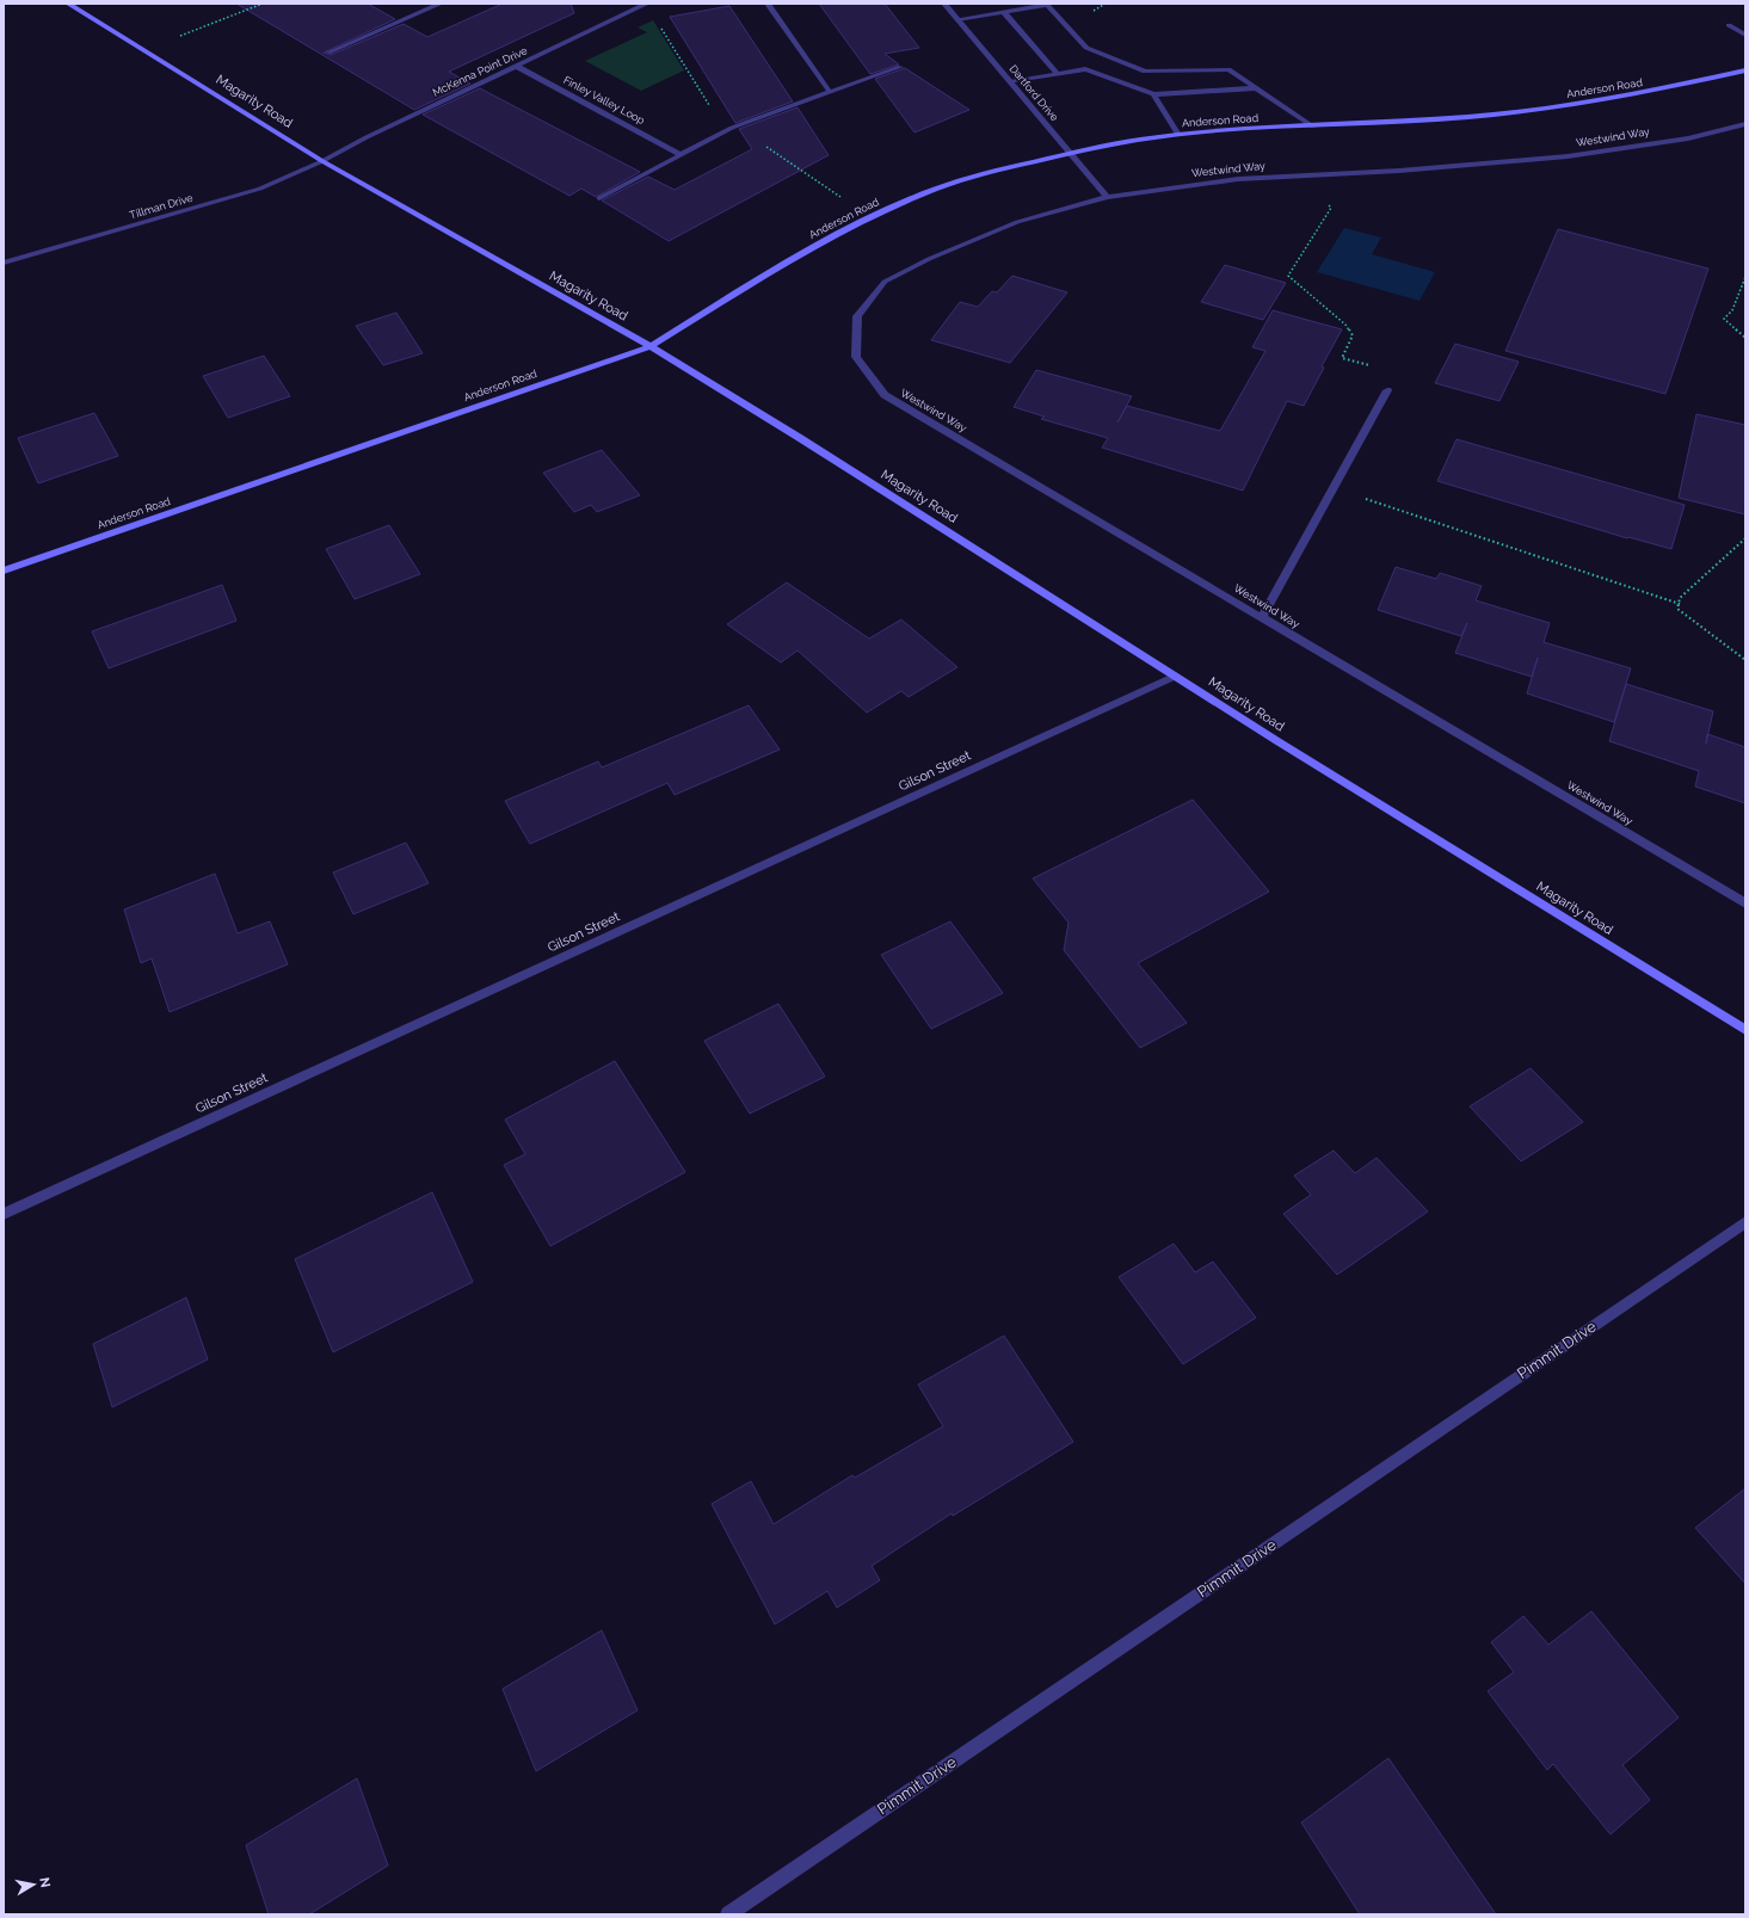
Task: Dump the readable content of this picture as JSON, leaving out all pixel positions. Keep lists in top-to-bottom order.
{
  "streets": {
    "main road": ["Anderson Road", "Magarity Road"],
    "street": [
      "McKenna Point Drive",
      "Dartford Drive",
      "Finley Valley Loop",
      "Westwind Way",
      "Tillman Drive",
      "Gilson Street",
      "Pimmit Drive"
    ]
  },
  "crossings": [
    ["McKenna Point Drive", "Finley Valley Loop"],
    ["McKenna Point Drive", "Magarity Road"],
    ["McKenna Point Drive", "Tillman Drive"],
    ["Anderson Road", "Dartford Drive"],
    ["Anderson Road", "Magarity Road"],
    ["Dartford Drive", "Westwind Way"],
    ["Magarity Road", "Tillman Drive"],
    ["Magarity Road", "Gilson Street"]
  ],
  "north": "right"
}
